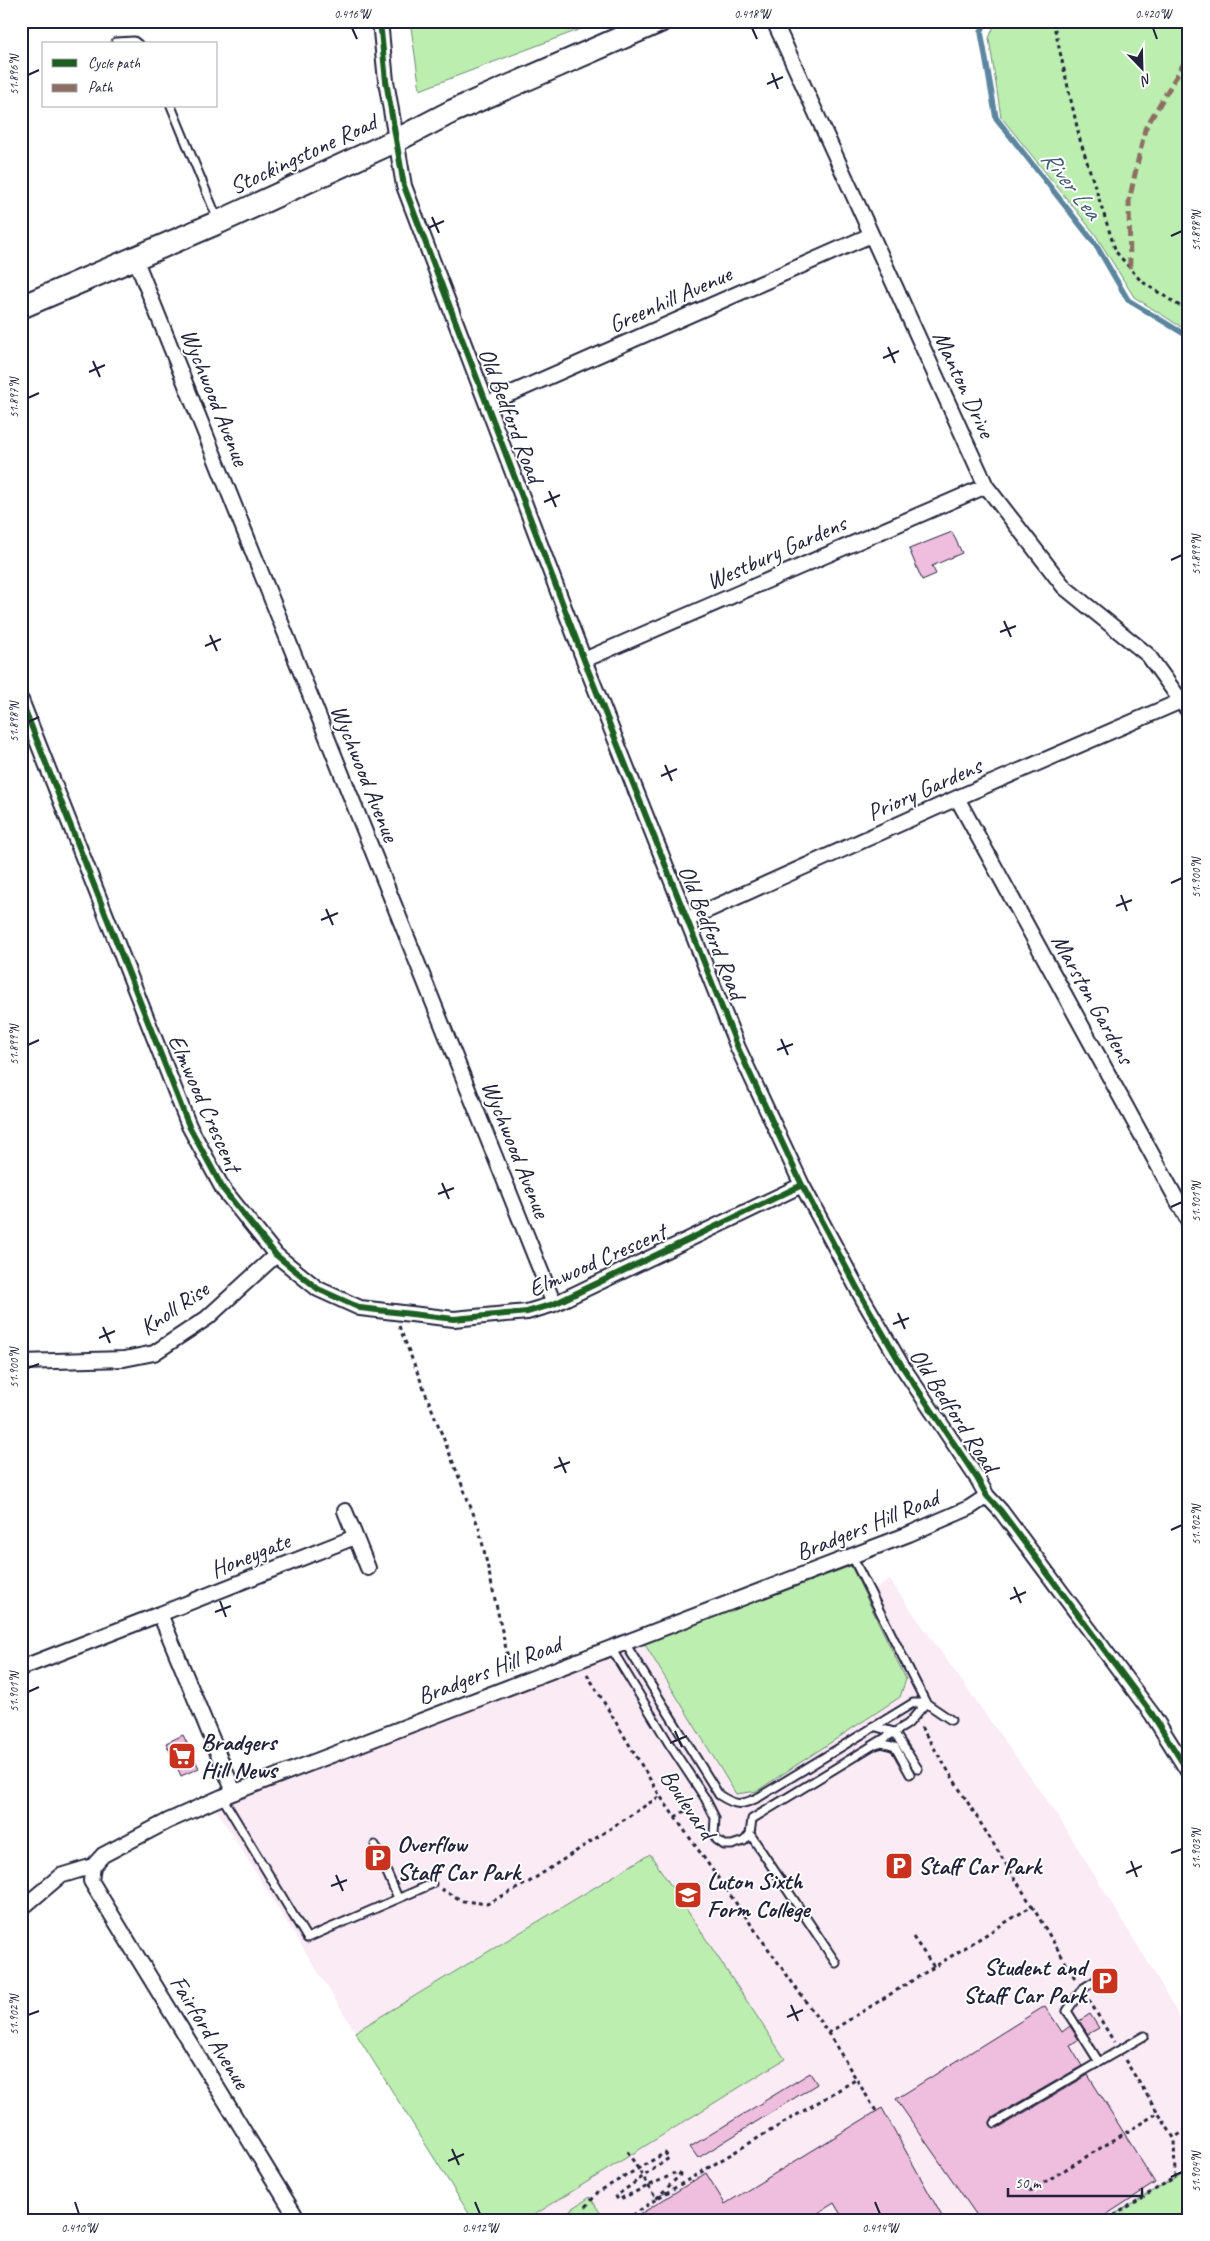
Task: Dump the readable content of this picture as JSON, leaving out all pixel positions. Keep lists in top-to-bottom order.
{
  "streets": {
    "main road": ["Stockingstone Road"],
    "street": [
      "Greenhill Avenue",
      "Manton Drive",
      "Wychwood Avenue",
      "Old Bedford Road",
      "Westbury Gardens",
      "Priory Gardens",
      "Marston Gardens",
      "Elmwood Crescent",
      "Knoll Rise",
      "Bradgers Hill Road",
      "Honeygate",
      "Fairford Avenue"
    ],
    "path": ["Boulevard"]
  },
  "crossings": [
    ["Stockingstone Road", "Wychwood Avenue"],
    ["Stockingstone Road", "Old Bedford Road"],
    ["Greenhill Avenue", "Manton Drive"],
    ["Greenhill Avenue", "Old Bedford Road"],
    ["Manton Drive", "Westbury Gardens"],
    ["Manton Drive", "Priory Gardens"],
    ["Wychwood Avenue", "Elmwood Crescent"],
    ["Old Bedford Road", "Westbury Gardens"],
    ["Old Bedford Road", "Priory Gardens"],
    ["Old Bedford Road", "Elmwood Crescent"],
    ["Old Bedford Road", "Bradgers Hill Road"],
    ["Priory Gardens", "Marston Gardens"],
    ["Elmwood Crescent", "Knoll Rise"],
    ["Bradgers Hill Road", "Boulevard"],
    ["Bradgers Hill Road", "Fairford Avenue"]
  ],
  "water": ["River Lea"],
  "places": {
    "supermarket": ["Bradgers Hill News"],
    "parking": ["Overflow Staff Car Park", "Staff Car Park", "Student and Staff Car Park"],
    "school or university": ["Luton Sixth Form College"]
  },
  "legend": ["Cycle path", "Path"],
  "scale_bar": "50 m",
  "north": "bottom right",
  "coordinates": [
    "0.416°W",
    "0.418°W",
    "0.420°W",
    "51.896°N",
    "51.898°N",
    "51.897°N",
    "51.899°N",
    "51.900°N",
    "51.901°N",
    "51.902°N",
    "51.903°N",
    "51.904°N",
    "0.410°W",
    "0.412°W",
    "0.414°W"
  ]
}
